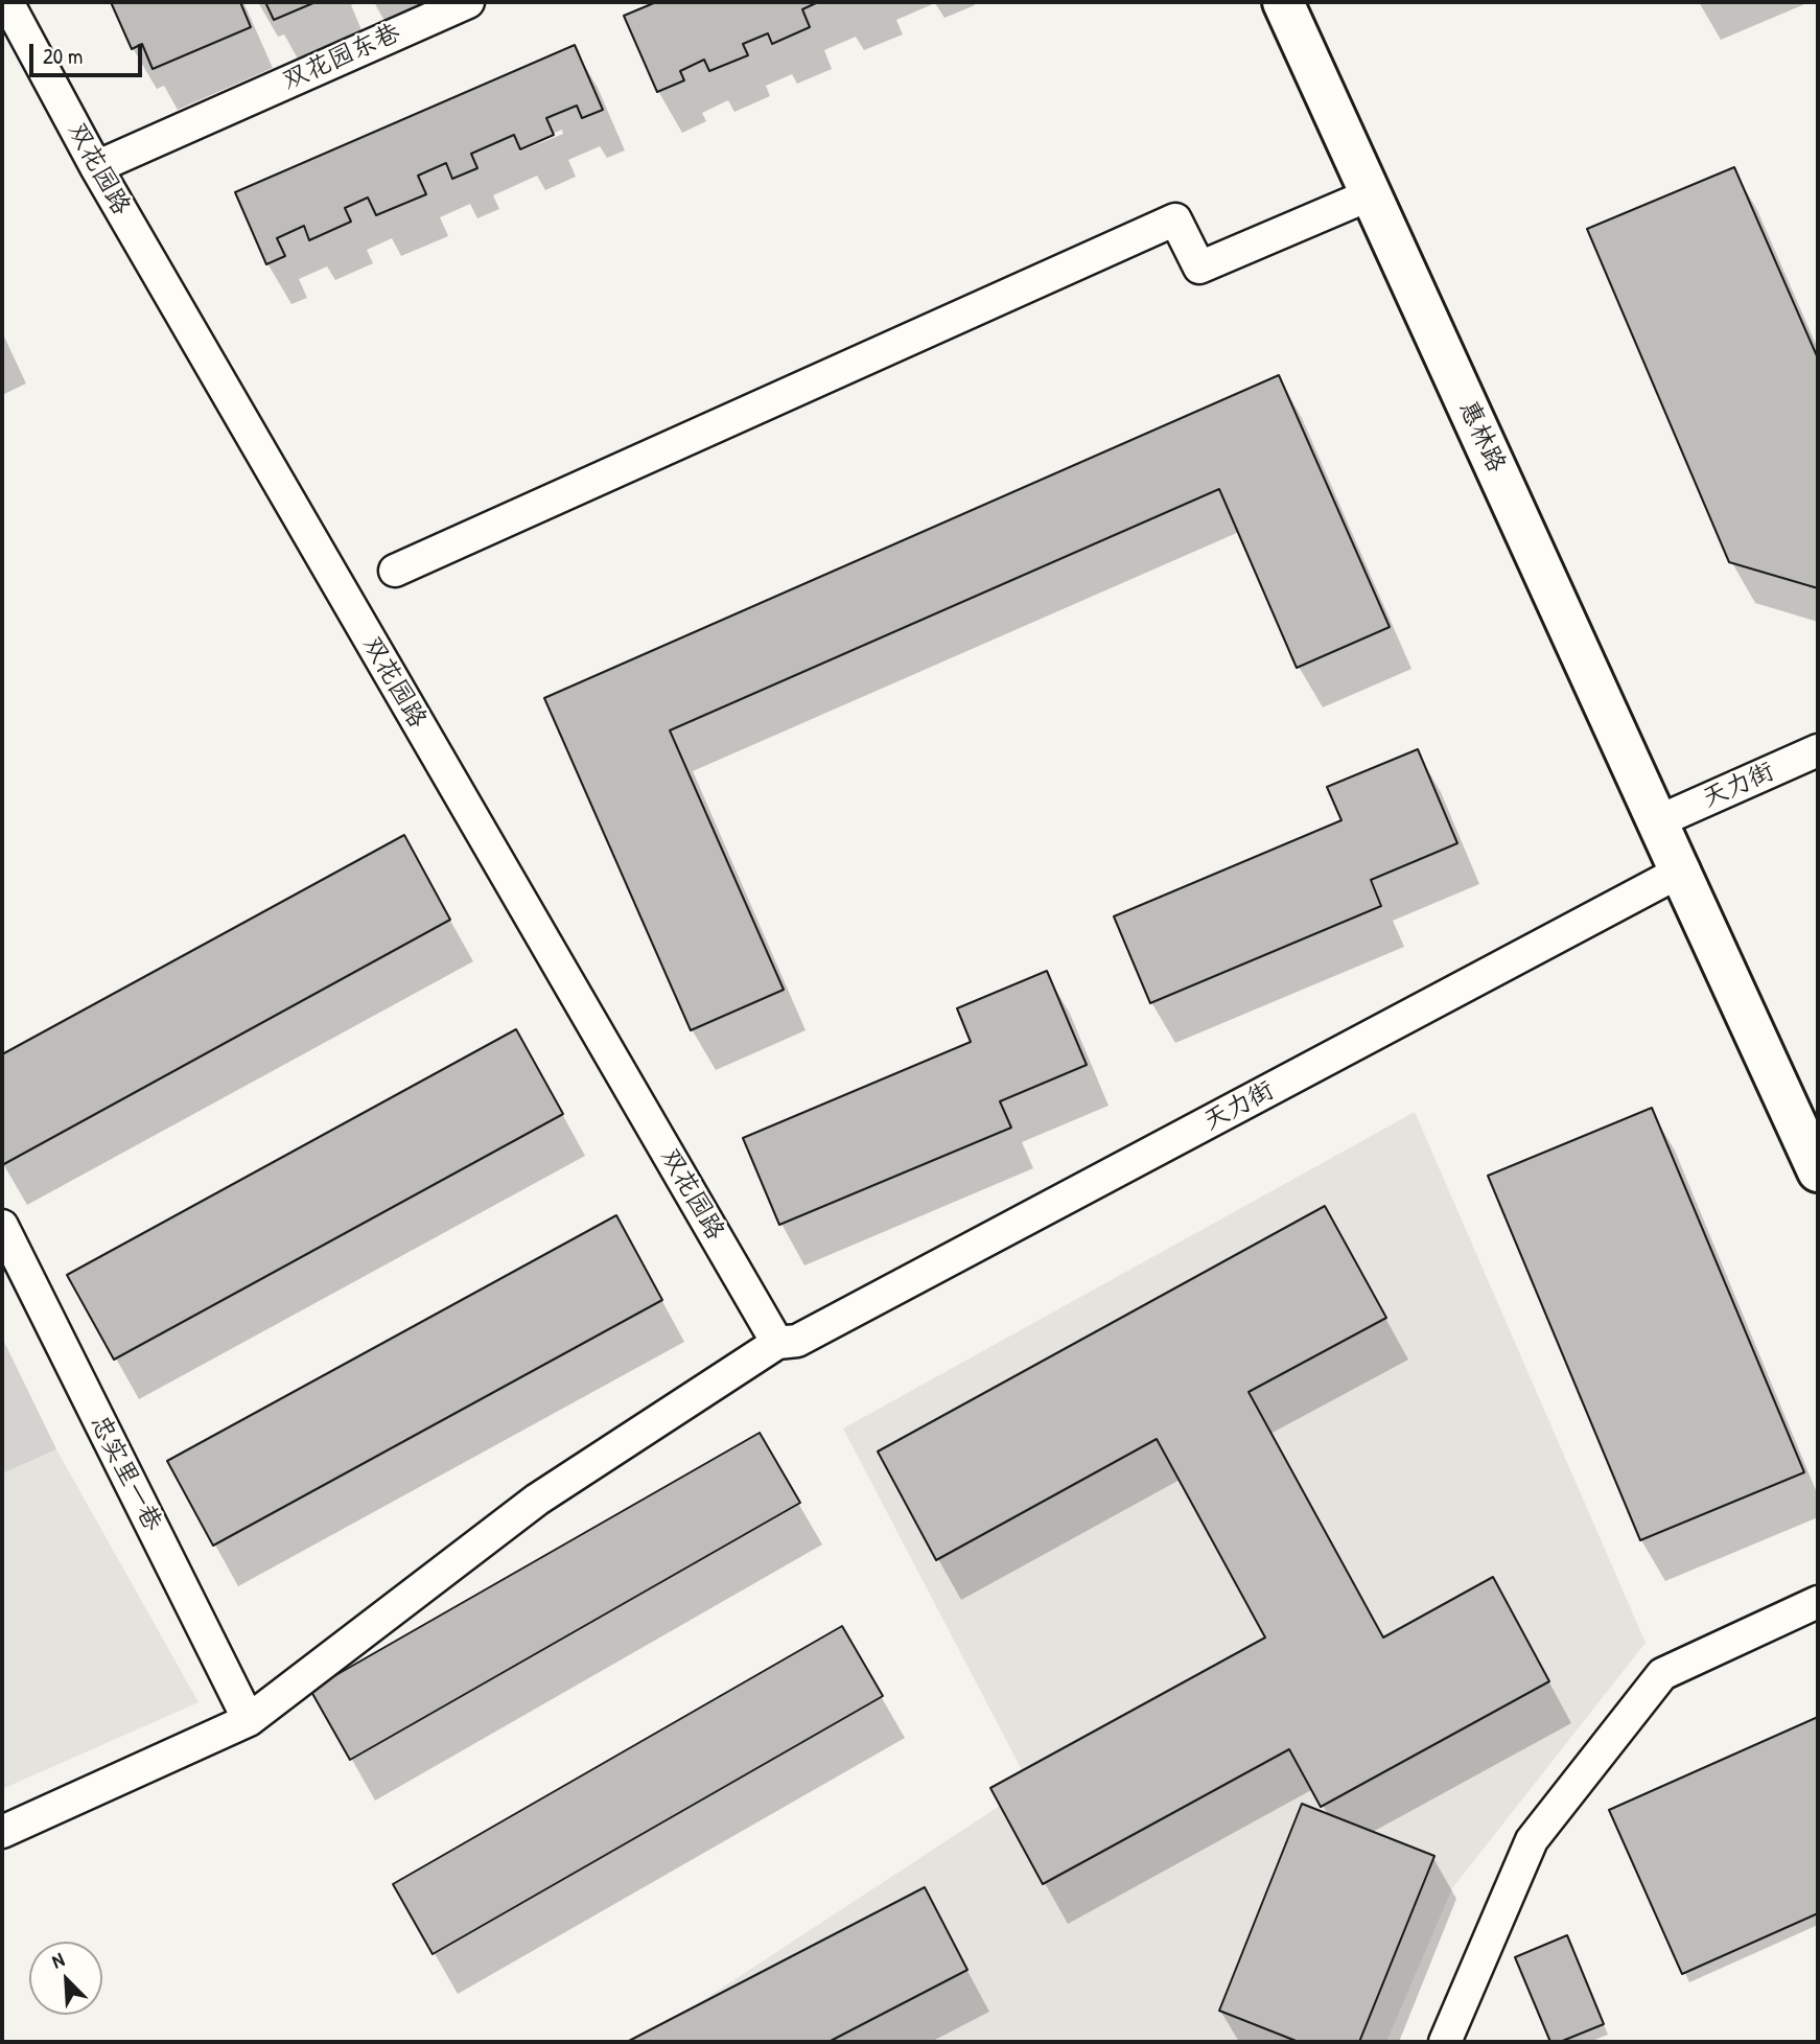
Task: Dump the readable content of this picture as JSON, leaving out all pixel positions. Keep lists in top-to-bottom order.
{
  "streets": {
    "street": [
      "双花园东巷",
      "双花园路",
      "惠林路",
      "天力街",
      "忠实里一巷"
    ]
  },
  "crossings": [
    ["双花园东巷", "双花园路"],
    ["双花园路", "天力街"],
    ["惠林路", "天力街"],
    ["天力街", "忠实里一巷"]
  ],
  "scale_bar": "20 m",
  "north": "top left"
}
